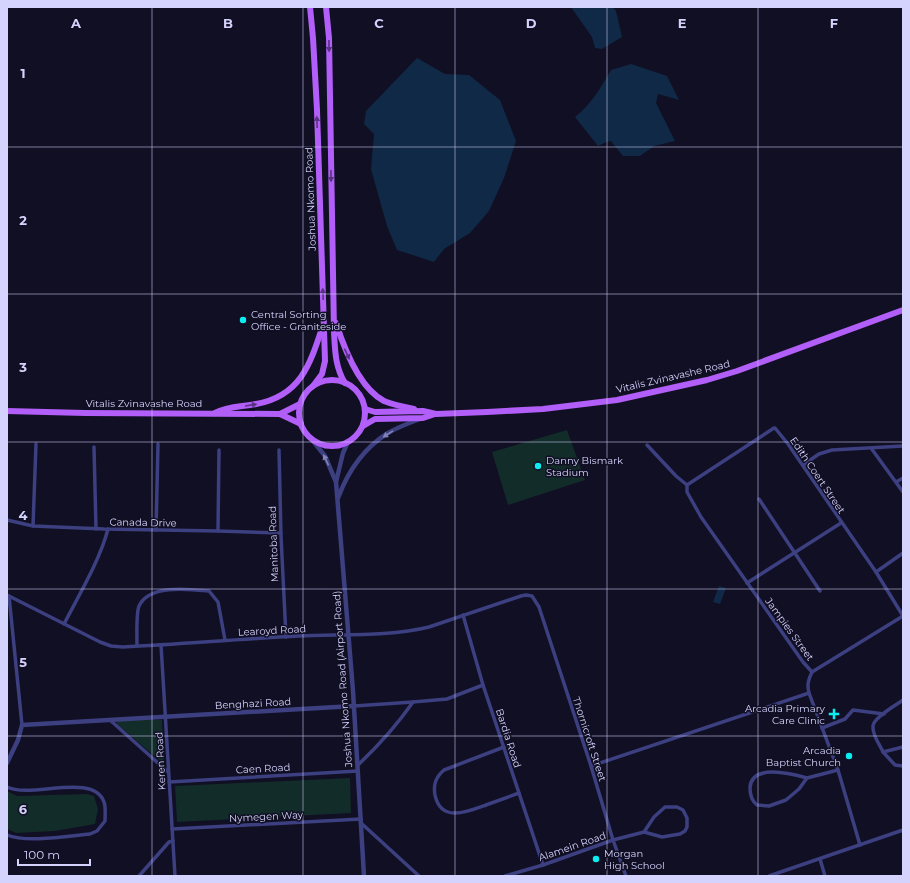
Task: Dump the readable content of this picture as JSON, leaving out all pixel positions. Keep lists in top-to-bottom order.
{
  "streets": {
    "main road": ["Joshua Nkomo Road", "Vitalis Zvinavashe Road"],
    "street": [
      "Edith Coert Street",
      "Canada Drive",
      "Manitoba Road",
      "Jampies Street",
      "Learoyd Road",
      "Joshua Nkomo Road (Airport Road)",
      "Benghazi Road",
      "Bardia Road",
      "Thornicroft Street",
      "Keren Road",
      "Caen Road",
      "Nymegen Way",
      "Alamein Road"
    ]
  },
  "crossings": [
    ["Joshua Nkomo Road", "Vitalis Zvinavashe Road"],
    ["Edith Coert Street", "Jampies Street"],
    ["Canada Drive", "Manitoba Road"],
    ["Manitoba Road", "Learoyd Road"],
    ["Learoyd Road", "Joshua Nkomo Road (Airport Road)"],
    ["Learoyd Road", "Bardia Road"],
    ["Learoyd Road", "Thornicroft Street"],
    ["Learoyd Road", "Keren Road"],
    ["Joshua Nkomo Road (Airport Road)", "Benghazi Road"],
    ["Joshua Nkomo Road (Airport Road)", "Caen Road"],
    ["Joshua Nkomo Road (Airport Road)", "Nymegen Way"],
    ["Benghazi Road", "Bardia Road"],
    ["Benghazi Road", "Keren Road"],
    ["Bardia Road", "Alamein Road"],
    ["Thornicroft Street", "Alamein Road"],
    ["Keren Road", "Caen Road"],
    ["Keren Road", "Nymegen Way"]
  ],
  "places": {
    "other": [
      "Central Sorting Office - Graniteside",
      "Danny Bismark Stadium",
      "Arcadia Baptist Church",
      "Morgan High School"
    ],
    "health": ["Arcadia Primary Care Clinic"]
  },
  "scale_bar": "100 m",
  "grid": {
    "columns": [
      "A",
      "B",
      "C",
      "D",
      "E",
      "F"
    ],
    "rows": [
      "1",
      "2",
      "3",
      "4",
      "5",
      "6"
    ]
  }
}
